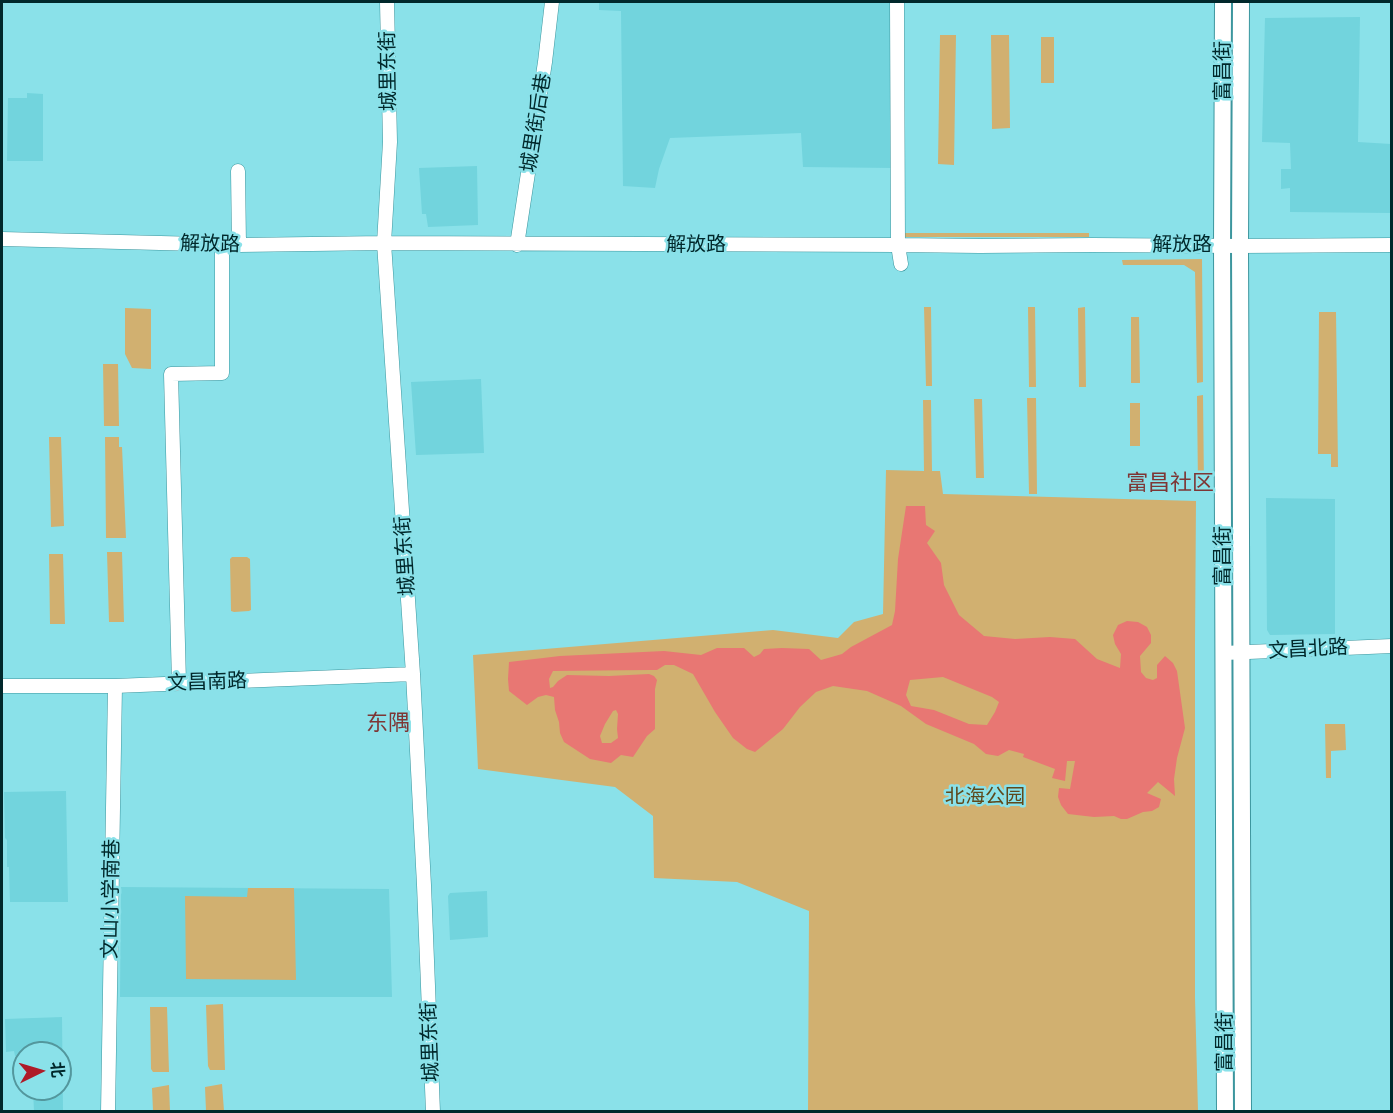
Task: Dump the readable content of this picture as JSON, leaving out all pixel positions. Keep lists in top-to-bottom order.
{
  "streets": {
    "main road": ["富昌街"],
    "street": [
      "城里东街",
      "城里街后巷",
      "解放路",
      "文昌北路",
      "文昌南路",
      "文山小学南巷"
    ]
  },
  "crossings": [
    ["城里东街", "解放路"],
    ["城里东街", "文昌南路"],
    ["富昌街", "解放路"],
    ["富昌街", "文昌北路"],
    ["城里街后巷", "解放路"],
    ["文昌南路", "文山小学南巷"]
  ],
  "districts": ["富昌社区", "东隅"],
  "parks": ["北海公园"],
  "north": "right"
}
